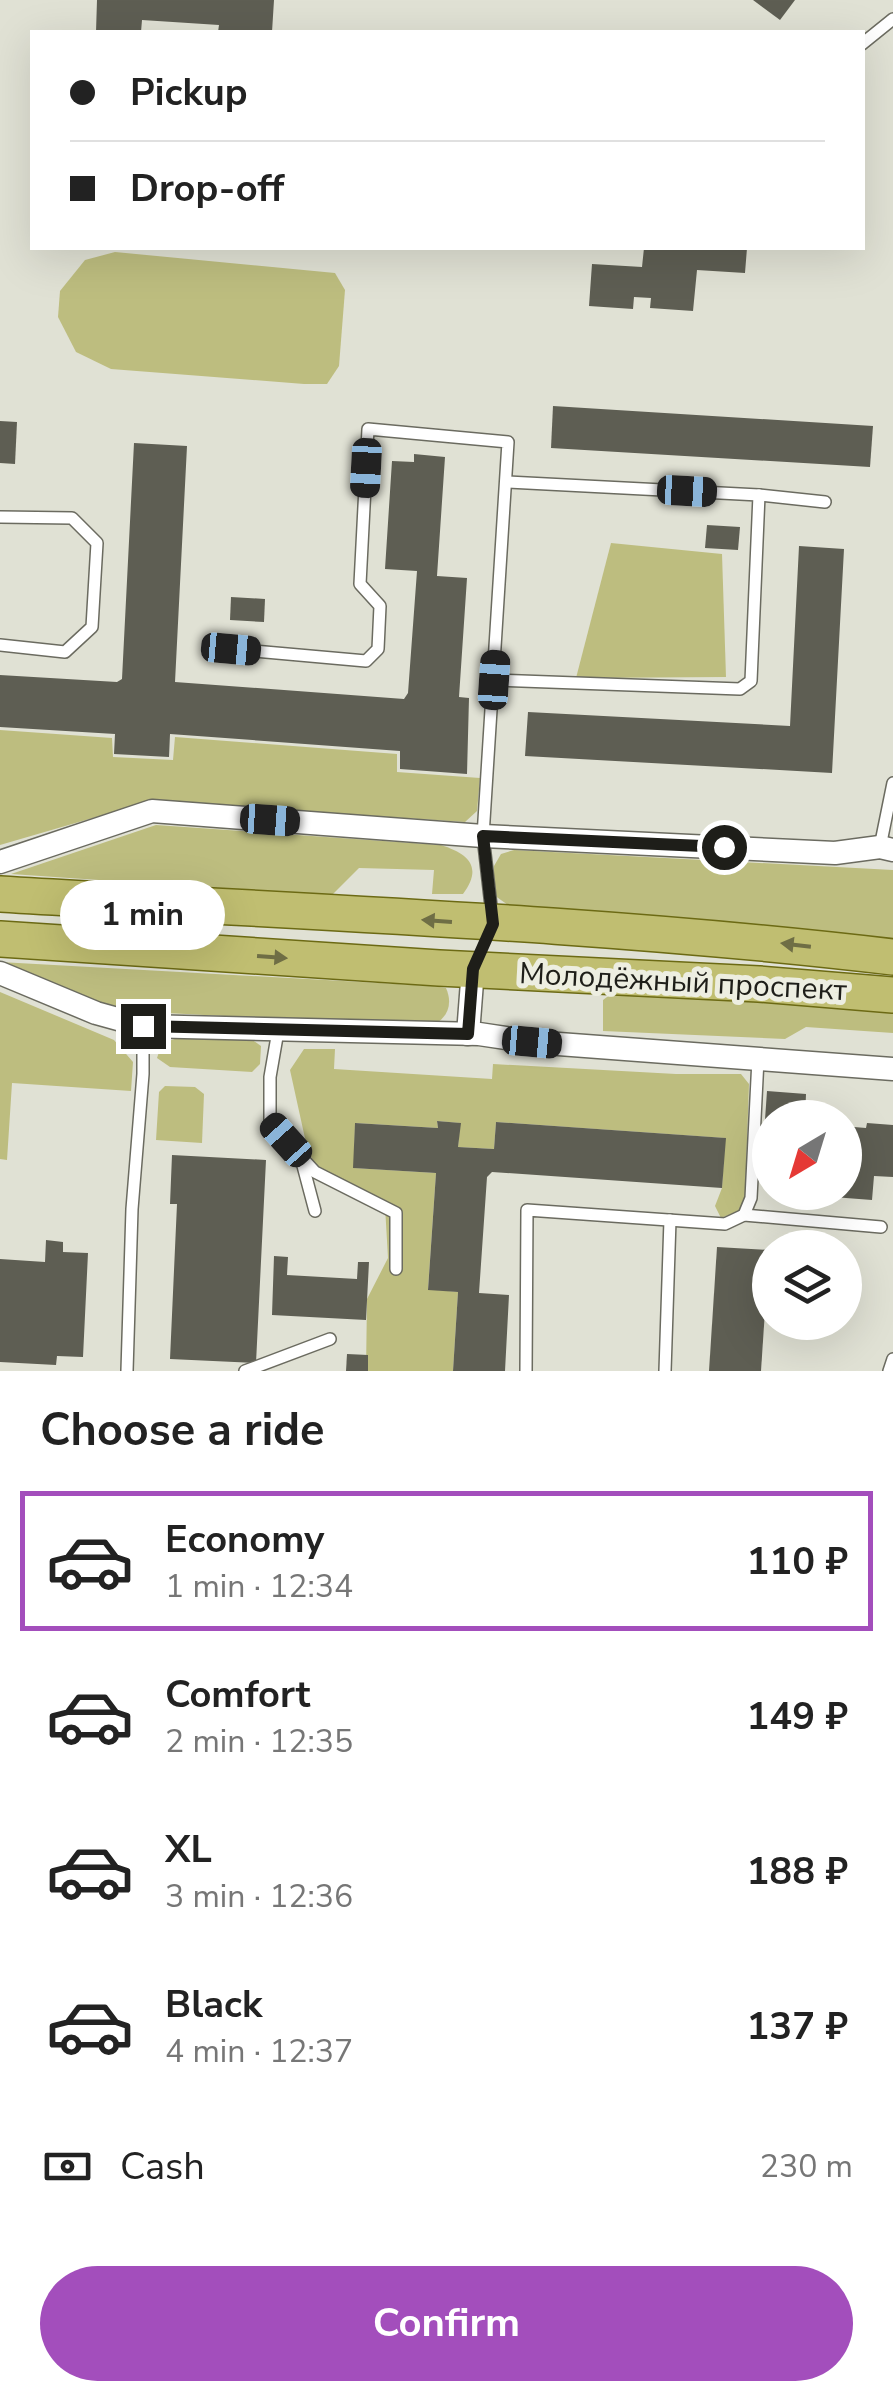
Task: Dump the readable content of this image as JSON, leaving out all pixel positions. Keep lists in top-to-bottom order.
{
  "streets": {
    "main road": ["Молодёжный проспект"]
  },
  "north": "bottom left",
  "page": {
    "banner": ["Pickup", "Drop-off"],
    "bubble": "1 min",
    "heading": "Choose a ride",
    "list": [
      {
        "name": "Economy",
        "note": "1 min · 12:34",
        "value": "110 ₽"
      },
      {
        "name": "Comfort",
        "note": "2 min · 12:35",
        "value": "149 ₽"
      },
      {
        "name": "XL",
        "note": "3 min · 12:36",
        "value": "188 ₽"
      },
      {
        "name": "Black",
        "note": "4 min · 12:37",
        "value": "137 ₽"
      }
    ],
    "pay": ["Cash", "230 m"],
    "buttons": "Confirm"
  }
}
